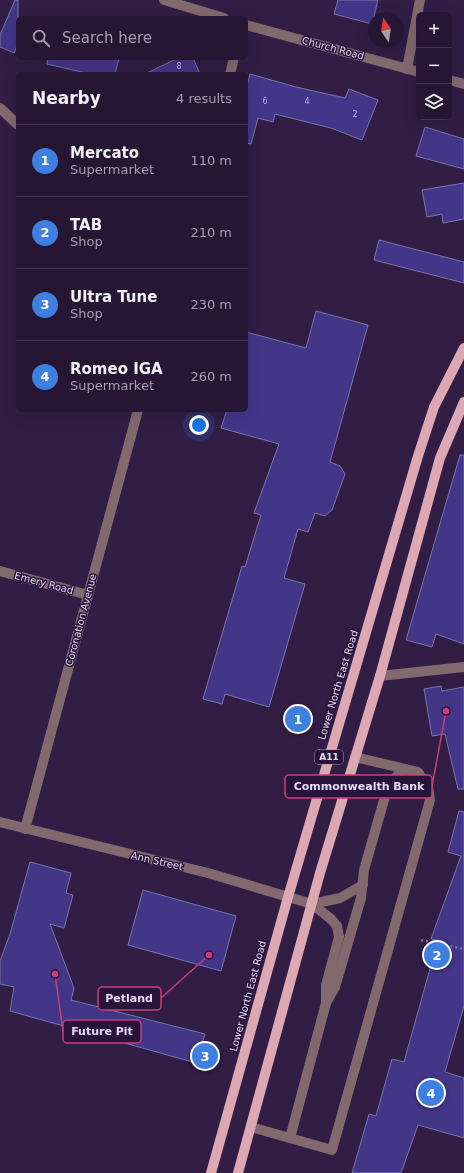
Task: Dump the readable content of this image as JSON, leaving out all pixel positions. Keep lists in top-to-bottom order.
{
  "streets": {
    "main road": ["Lower North East Road", "A11"],
    "street": [
      "Church Road",
      "Emery Road",
      "Coronation Avenue",
      "Ann Street"
    ]
  },
  "crossings": [
    ["Emery Road", "Coronation Avenue"],
    ["Coronation Avenue", "Ann Street"],
    ["Lower North East Road", "Ann Street"],
    ["A11", "Ann Street"]
  ],
  "places": ["Commonwealth Bank", "Petland", "Future Pit"],
  "house_numbers": [
    "8",
    "6",
    "4",
    "2"
  ],
  "north": "top",
  "page": {
    "map_buttons": ["+", "−"],
    "search": "Search here",
    "heading": ["Nearby", "4 results"],
    "list": [
      {
        "mark": "1",
        "name": "Mercato",
        "note": "Supermarket",
        "value": "110 m"
      },
      {
        "mark": "2",
        "name": "TAB",
        "note": "Shop",
        "value": "210 m"
      },
      {
        "mark": "3",
        "name": "Ultra Tune",
        "note": "Shop",
        "value": "230 m"
      },
      {
        "mark": "4",
        "name": "Romeo IGA",
        "note": "Supermarket",
        "value": "260 m"
      }
    ],
    "pins": [
      "1",
      "2",
      "3",
      "4"
    ]
  }
}
